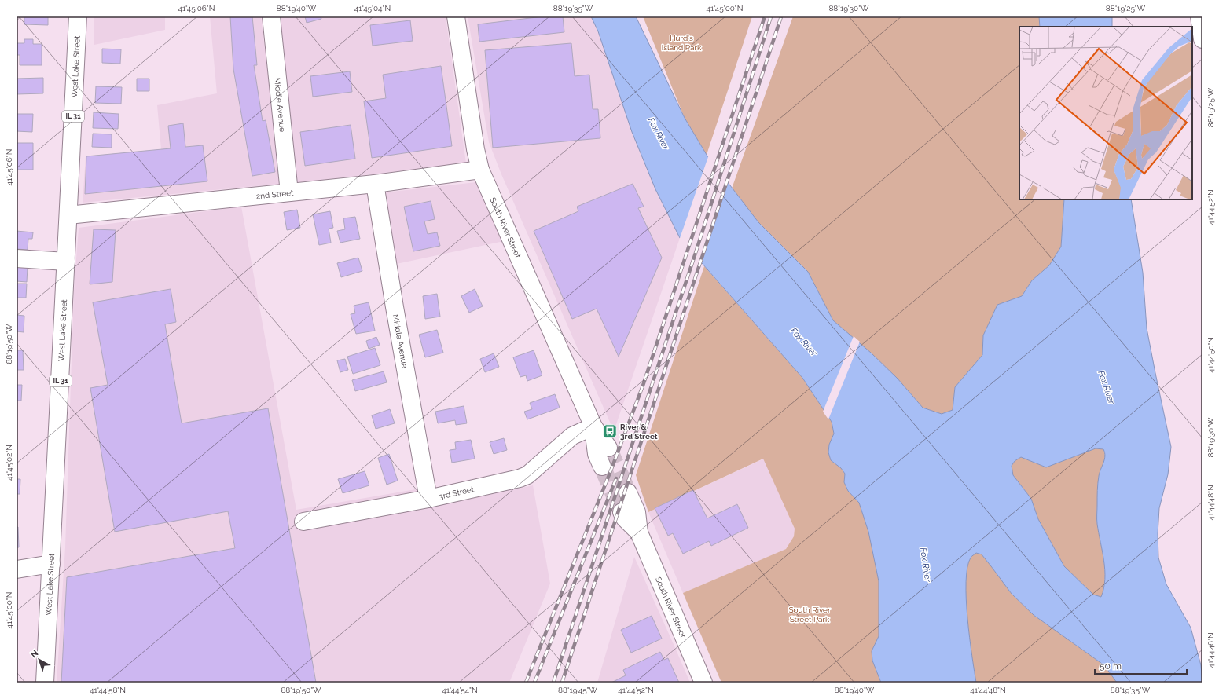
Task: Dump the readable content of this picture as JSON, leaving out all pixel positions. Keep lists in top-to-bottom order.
{
  "streets": {
    "street": [
      "West Lake Street",
      "Middle Avenue",
      "IL 31",
      "2nd Street",
      "South River Street",
      "3rd Street"
    ]
  },
  "crossings": [
    ["West Lake Street", "2nd Street"],
    ["Middle Avenue", "2nd Street"],
    ["Middle Avenue", "3rd Street"],
    ["2nd Street", "South River Street"],
    ["South River Street", "3rd Street"]
  ],
  "water": ["Fox River"],
  "parks": ["Hurd's Island Park", "South River Street Park"],
  "places": {
    "bus stop": ["River & 3rd Street"]
  },
  "scale_bar": "50 m",
  "north": "top left",
  "coordinates": [
    "41°45'06\"N",
    "88°19'40\"W",
    "41°45'04\"N",
    "88°19'35\"W",
    "41°45'00\"N",
    "88°19'30\"W",
    "88°19'25\"W",
    "41°44'52\"N",
    "88°19'50\"W",
    "41°44'50\"N",
    "41°45'02\"N",
    "41°44'48\"N",
    "41°44'46\"N",
    "41°44'58\"N",
    "41°44'54\"N",
    "88°19'45\"W"
  ]
}
